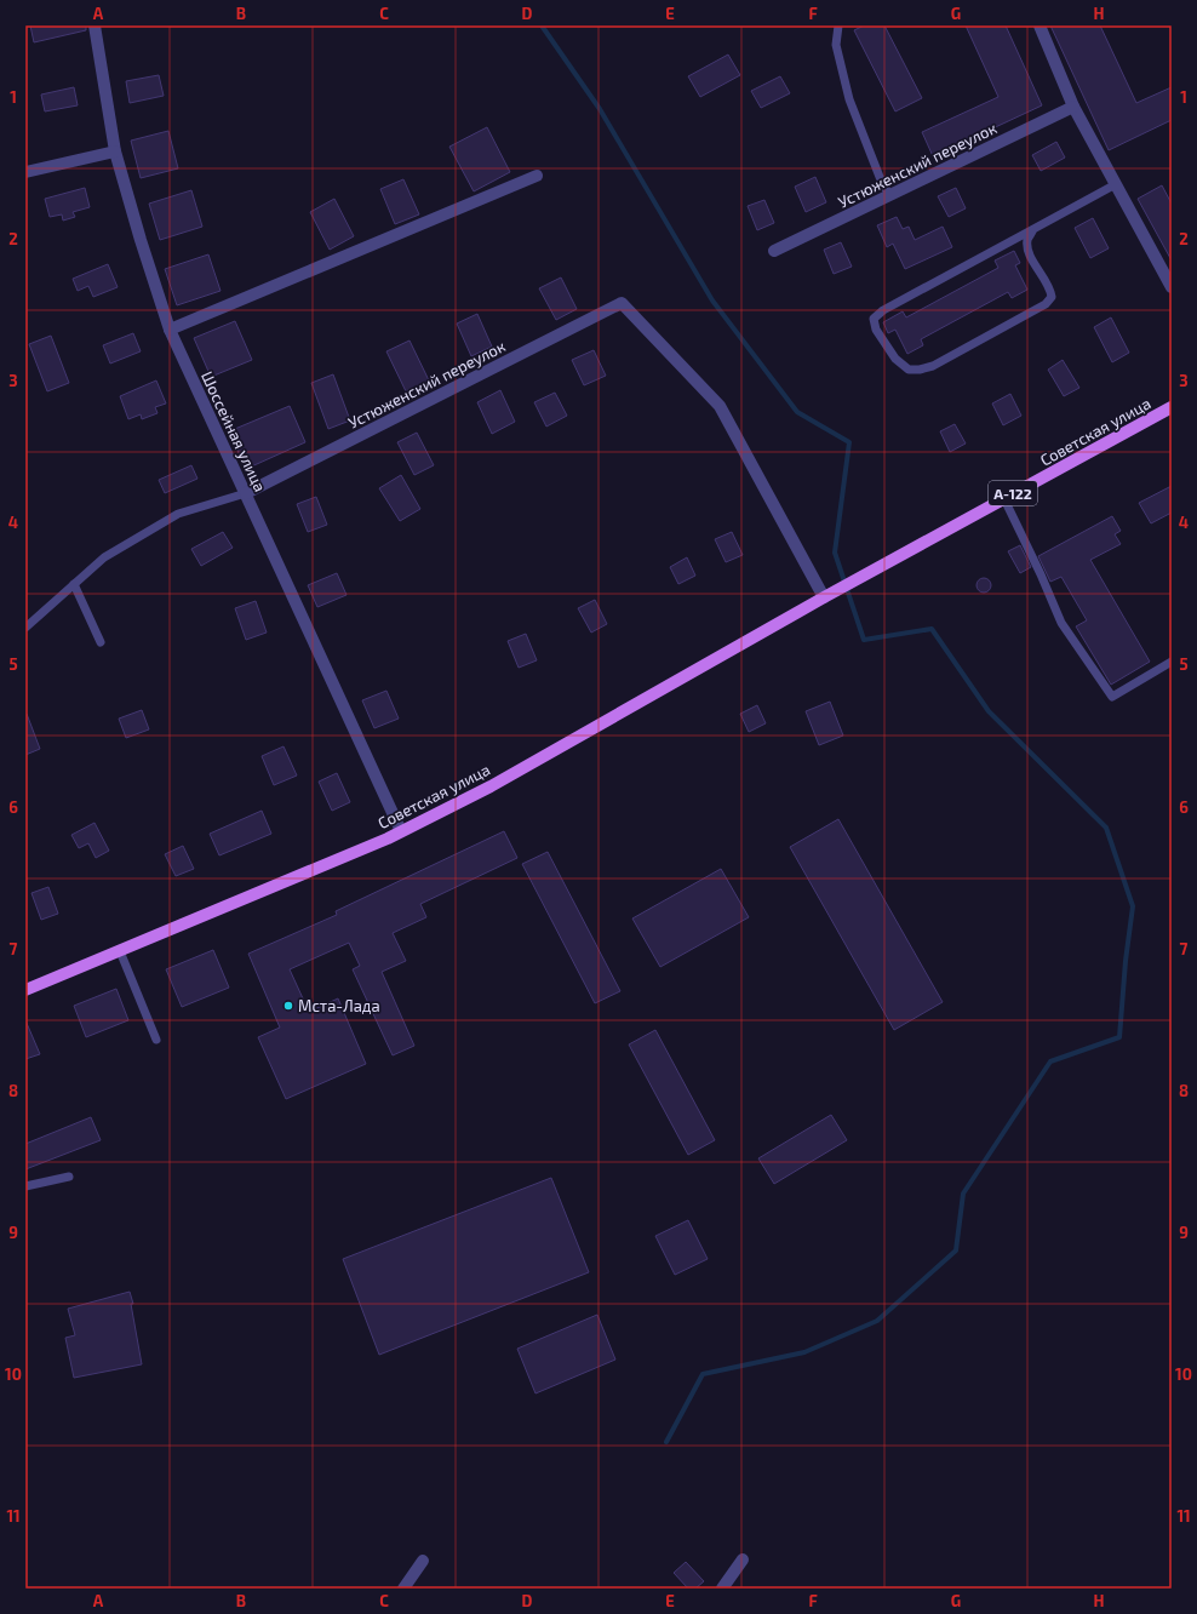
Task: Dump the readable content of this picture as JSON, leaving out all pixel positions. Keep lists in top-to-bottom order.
{
  "streets": {
    "main road": ["Советская улица", "А-122"],
    "street": ["Устюженский переулок", "Шоссейная улица"]
  },
  "crossings": [
    ["Устюженский переулок", "Шоссейная улица"],
    ["Устюженский переулок", "Советская улица"],
    ["Шоссейная улица", "Советская улица"]
  ],
  "places": ["Мста-Лада"],
  "grid": {
    "columns": [
      "A",
      "B",
      "C",
      "D",
      "E",
      "F",
      "G",
      "H"
    ],
    "rows": [
      "1",
      "2",
      "3",
      "4",
      "5",
      "6",
      "7",
      "8",
      "9",
      "10",
      "11"
    ]
  }
}
